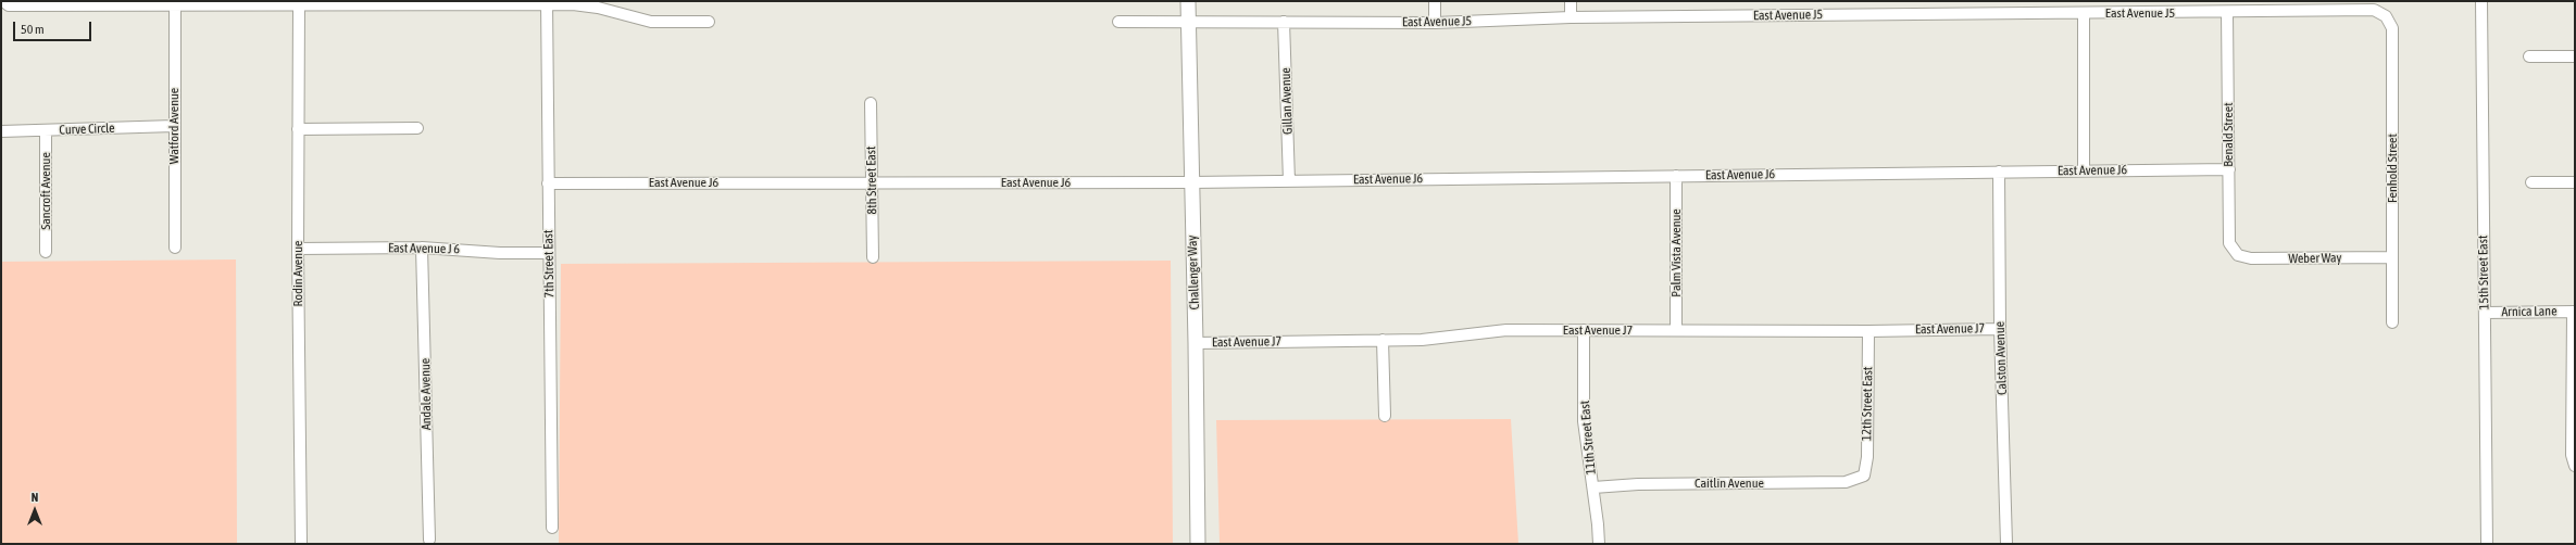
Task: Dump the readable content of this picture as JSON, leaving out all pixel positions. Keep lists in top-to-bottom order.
{
  "streets": {
    "main road": ["Challenger Way"],
    "street": [
      "East Avenue J5",
      "Gillan Avenue",
      "Watford Avenue",
      "Curve Circle",
      "Benald Street",
      "Fenhold Street",
      "East Avenue J6",
      "8th Street East",
      "Sancroft Avenue",
      "East Avenue J 6",
      "Palm Vista Avenue",
      "Weber Way",
      "7th Street East",
      "15th Street East",
      "Rodin Avenue",
      "Arnica Lane",
      "East Avenue J7",
      "Calston Avenue",
      "Andale Avenue",
      "12th Street East",
      "11th Street East",
      "Caitlin Avenue"
    ]
  },
  "crossings": [
    ["East Avenue J5", "Gillan Avenue"],
    ["East Avenue J5", "Benald Street"],
    ["East Avenue J5", "Fenhold Street"],
    ["East Avenue J5", "Challenger Way"],
    ["Gillan Avenue", "East Avenue J6"],
    ["Watford Avenue", "Curve Circle"],
    ["Curve Circle", "Sancroft Avenue"],
    ["Benald Street", "East Avenue J6"],
    ["Benald Street", "Weber Way"],
    ["Fenhold Street", "Weber Way"],
    ["East Avenue J6", "8th Street East"],
    ["East Avenue J6", "Palm Vista Avenue"],
    ["East Avenue J6", "7th Street East"],
    ["East Avenue J6", "Challenger Way"],
    ["East Avenue J6", "Calston Avenue"],
    ["East Avenue J 6", "7th Street East"],
    ["East Avenue J 6", "Rodin Avenue"],
    ["East Avenue J 6", "Andale Avenue"],
    ["Palm Vista Avenue", "East Avenue J7"],
    ["Challenger Way", "East Avenue J7"],
    ["15th Street East", "Arnica Lane"],
    ["East Avenue J7", "Calston Avenue"],
    ["East Avenue J7", "12th Street East"],
    ["East Avenue J7", "11th Street East"],
    ["12th Street East", "Caitlin Avenue"],
    ["11th Street East", "Caitlin Avenue"]
  ],
  "scale_bar": "50 m",
  "north": "top"
}
